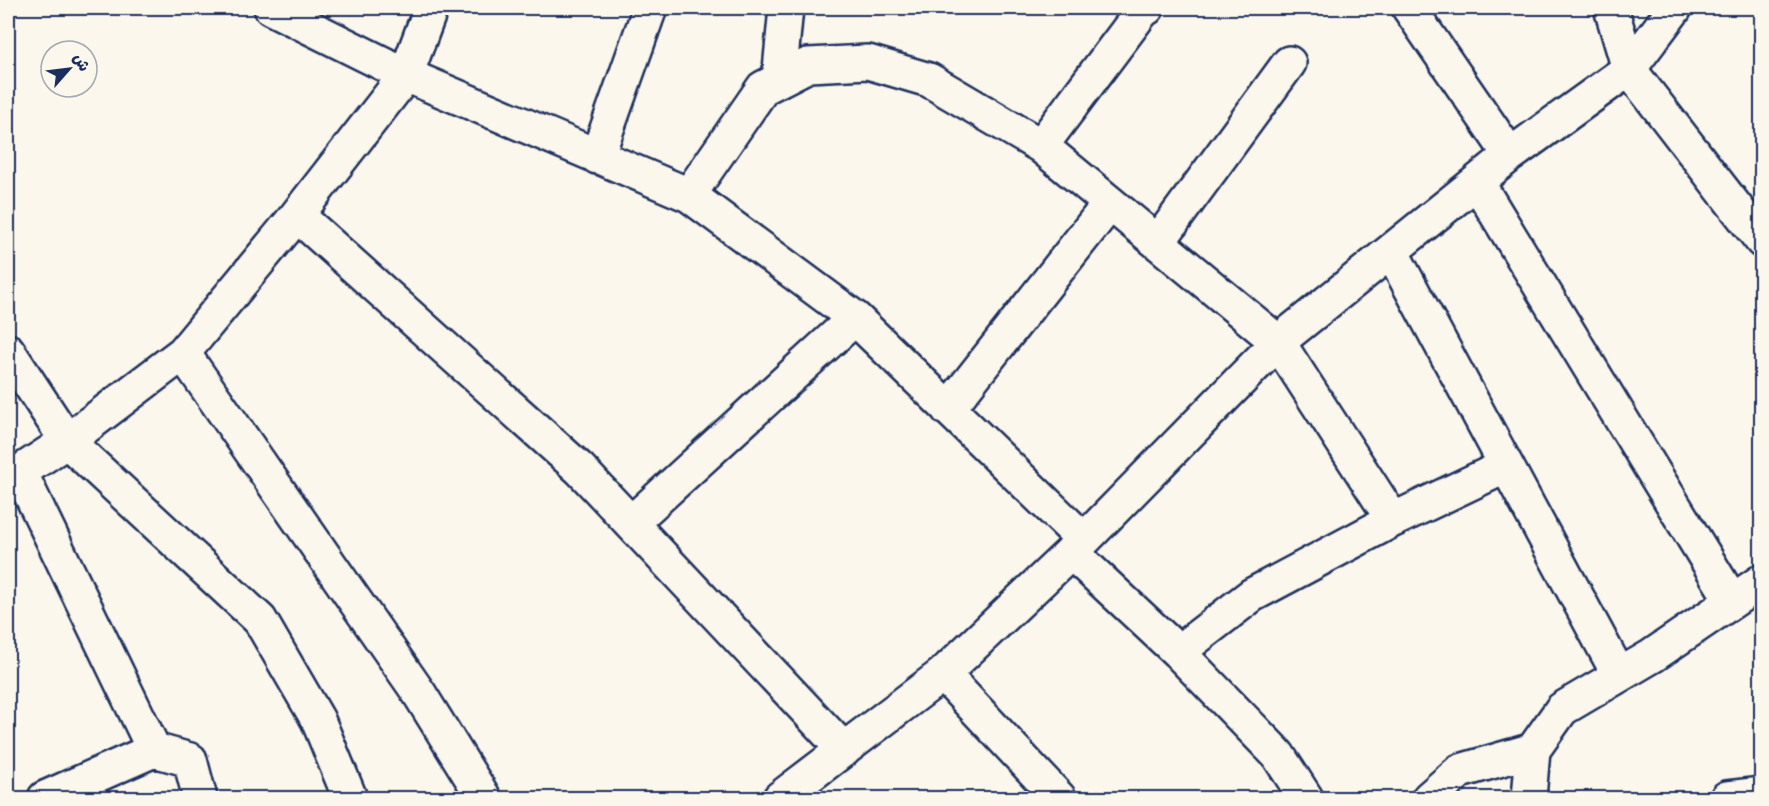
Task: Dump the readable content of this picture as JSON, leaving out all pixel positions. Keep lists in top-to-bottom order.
{
  "north": "top right"
}
